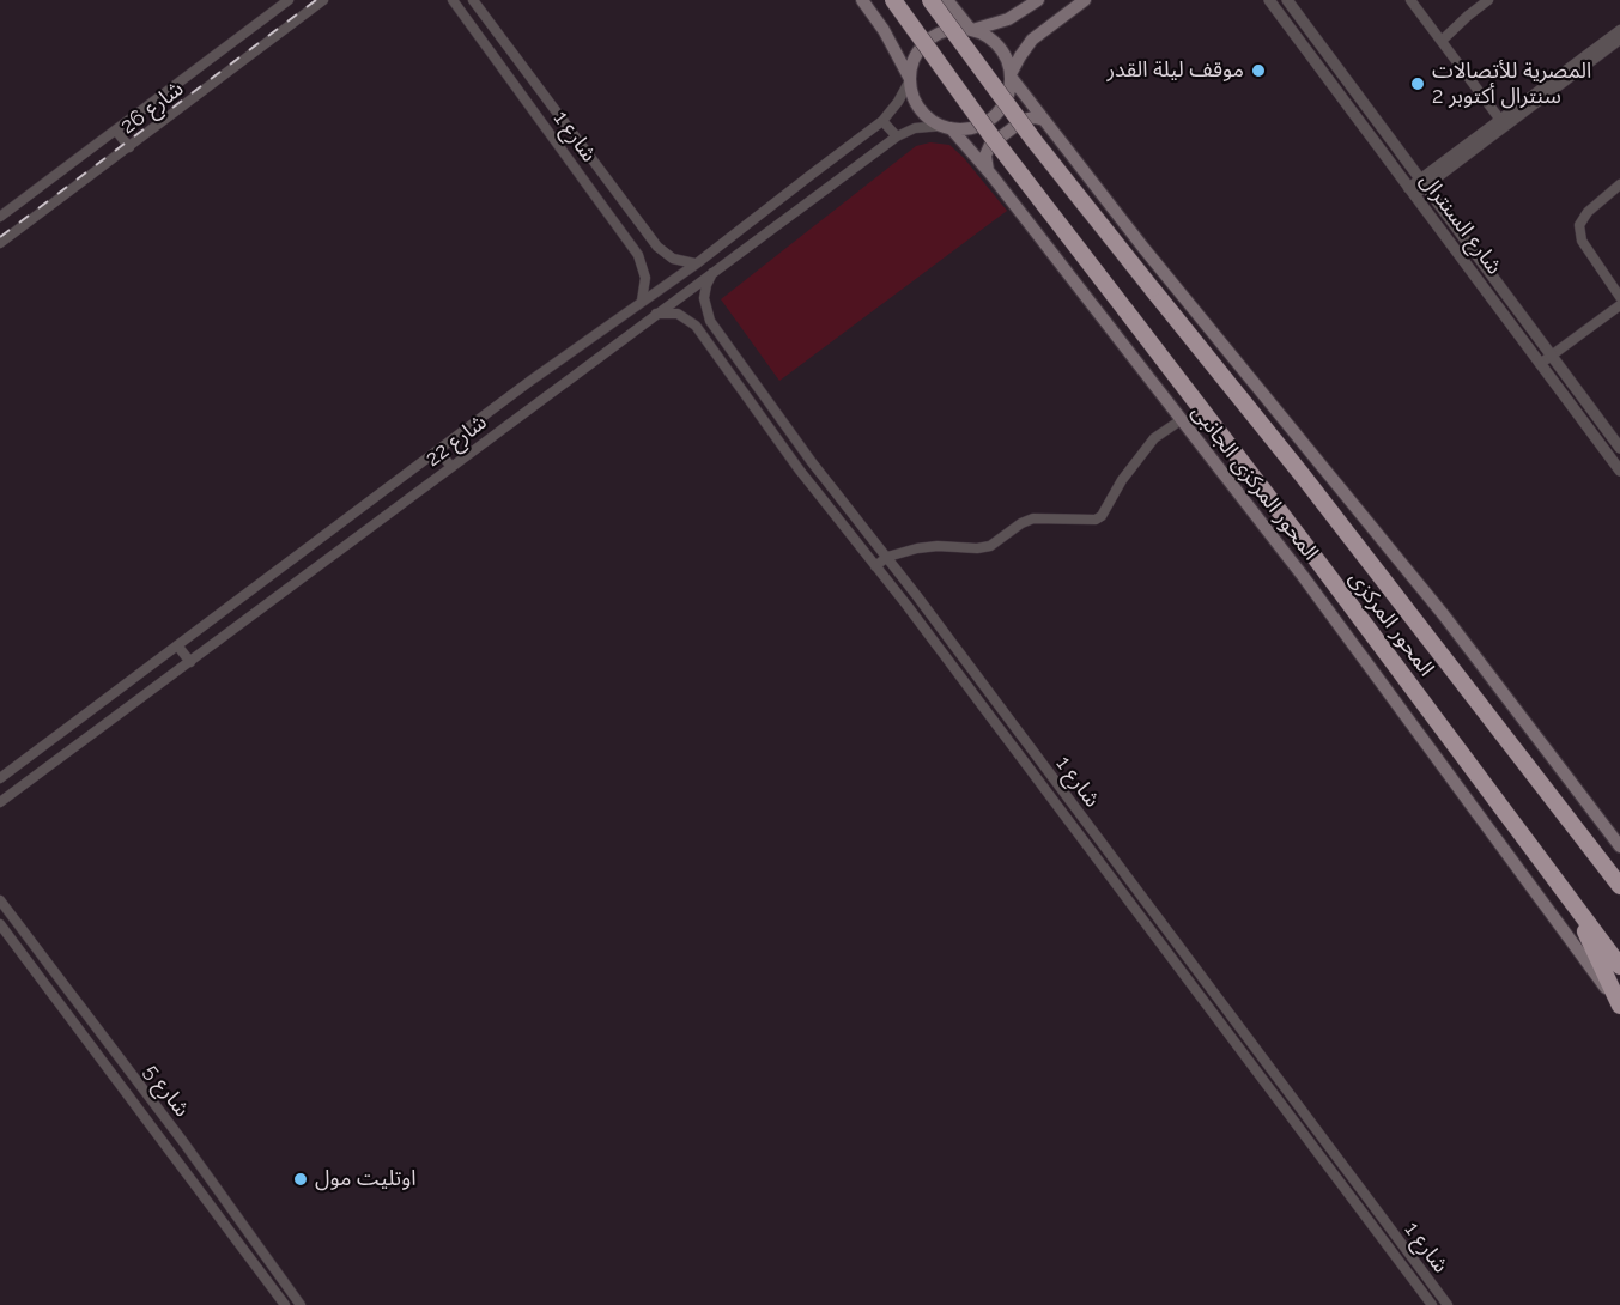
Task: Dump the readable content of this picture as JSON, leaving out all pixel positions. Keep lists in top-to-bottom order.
{
  "streets": {
    "highway": ["المحور المركزى"],
    "main road": ["المحور المركزى الجانبى"],
    "street": [
      "شارع 26",
      "شارع 1",
      "شارع السنترال",
      "شارع 22",
      "شارع 5"
    ]
  },
  "crossings": [
    ["شارع 1", "شارع 22"],
    ["شارع 22", "المحور المركزى الجانبى"]
  ],
  "places": ["موقف ليلة القدر", "المصرية للأتصالات سنترال أكتوبر 2", "اوتليت مول"]
}
